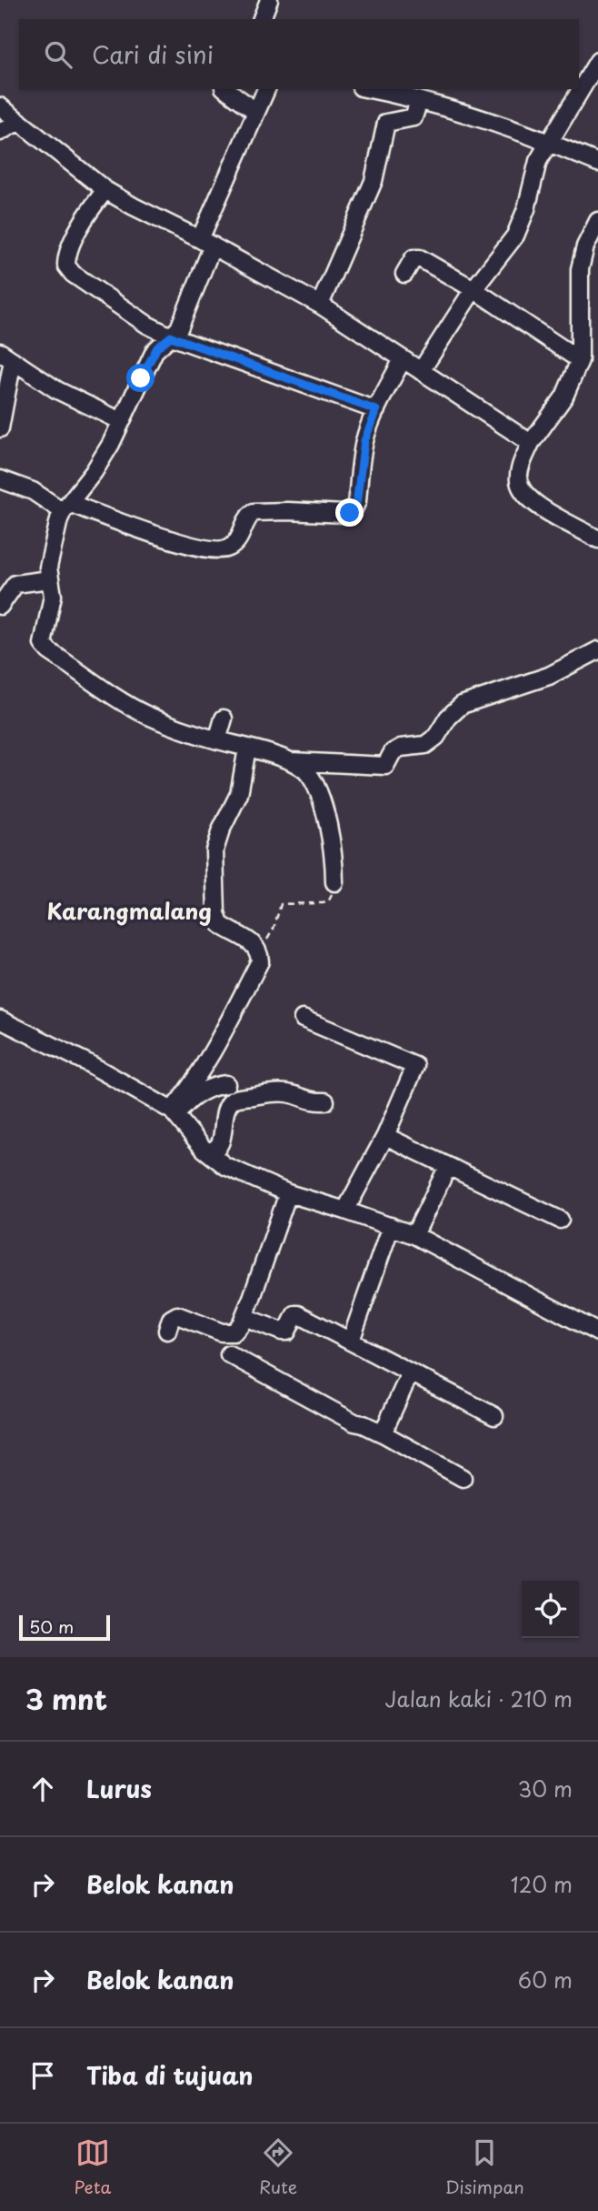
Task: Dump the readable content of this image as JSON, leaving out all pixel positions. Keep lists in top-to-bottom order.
{
  "districts": ["Karangmalang"],
  "scale_bar": "50 m",
  "page": {
    "search": "Cari di sini",
    "scale": "50 m",
    "heading": ["3 mnt", "Jalan kaki · 210 m"],
    "list": [
      ["Lurus", "30 m"],
      ["Belok kanan", "120 m"],
      ["Belok kanan", "60 m"],
      "Tiba di tujuan"
    ],
    "nav": ["Peta", "Rute", "Disimpan"]
  }
}
